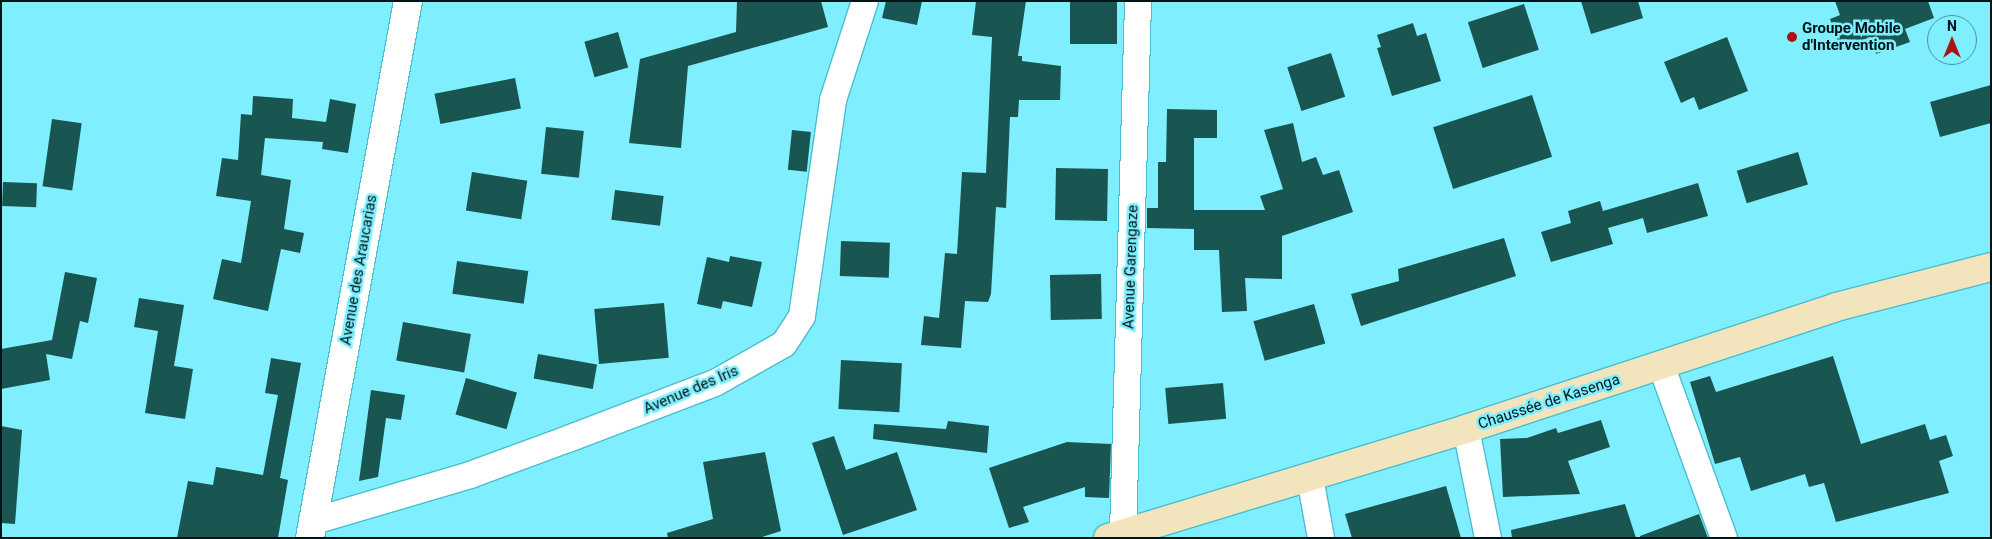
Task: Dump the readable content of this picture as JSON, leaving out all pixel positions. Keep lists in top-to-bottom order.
{
  "streets": {
    "main road": ["Chaussée de Kasenga"],
    "street": ["Avenue Garengaze", "Avenue des Araucarias", "Avenue des Iris"]
  },
  "crossings": [
    ["Avenue Garengaze", "Chaussée de Kasenga"],
    ["Avenue des Araucarias", "Avenue des Iris"]
  ],
  "places": ["Groupe Mobile d'Intervention"],
  "north": "top"
}
